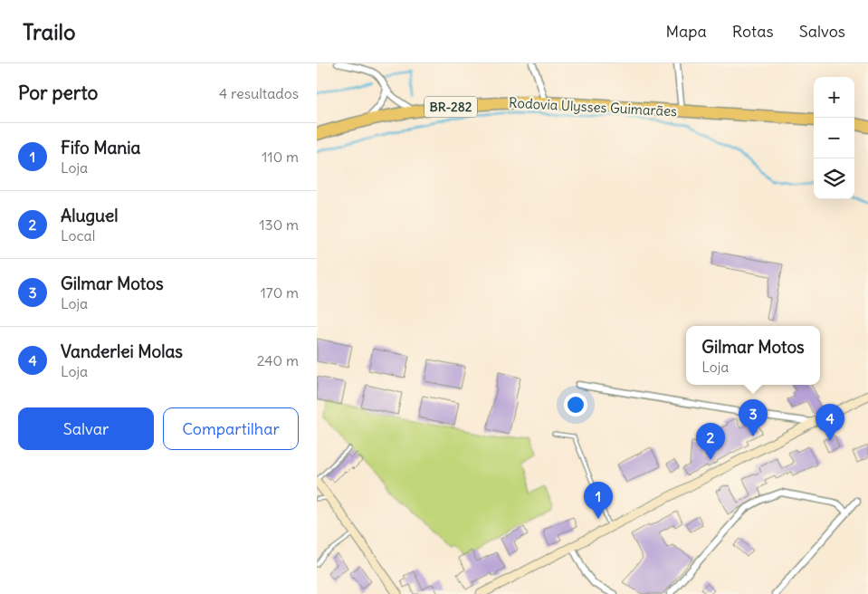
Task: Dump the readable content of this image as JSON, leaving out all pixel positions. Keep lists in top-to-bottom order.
{
  "streets": {
    "highway": ["BR-282", "Rodovia Ulysses Guimarães"]
  },
  "page": {
    "header": "Trailo",
    "nav": ["Mapa", "Rotas", "Salvos"],
    "heading": ["Por perto", "4 resultados"],
    "map_buttons": ["+", "−"],
    "list": [
      {
        "mark": "1",
        "name": "Fifo Mania",
        "note": "Loja",
        "value": "110 m"
      },
      {
        "mark": "2",
        "name": "Aluguel",
        "note": "Local",
        "value": "130 m"
      },
      {
        "mark": "3",
        "name": "Gilmar Motos",
        "note": "Loja",
        "value": "170 m"
      },
      {
        "mark": "4",
        "name": "Vanderlei Molas",
        "note": "Loja",
        "value": "240 m"
      }
    ],
    "popup": ["Gilmar Motos", "Loja"],
    "buttons": ["Salvar", "Compartilhar"],
    "pins": [
      "3",
      "4",
      "2",
      "1"
    ]
  }
}
